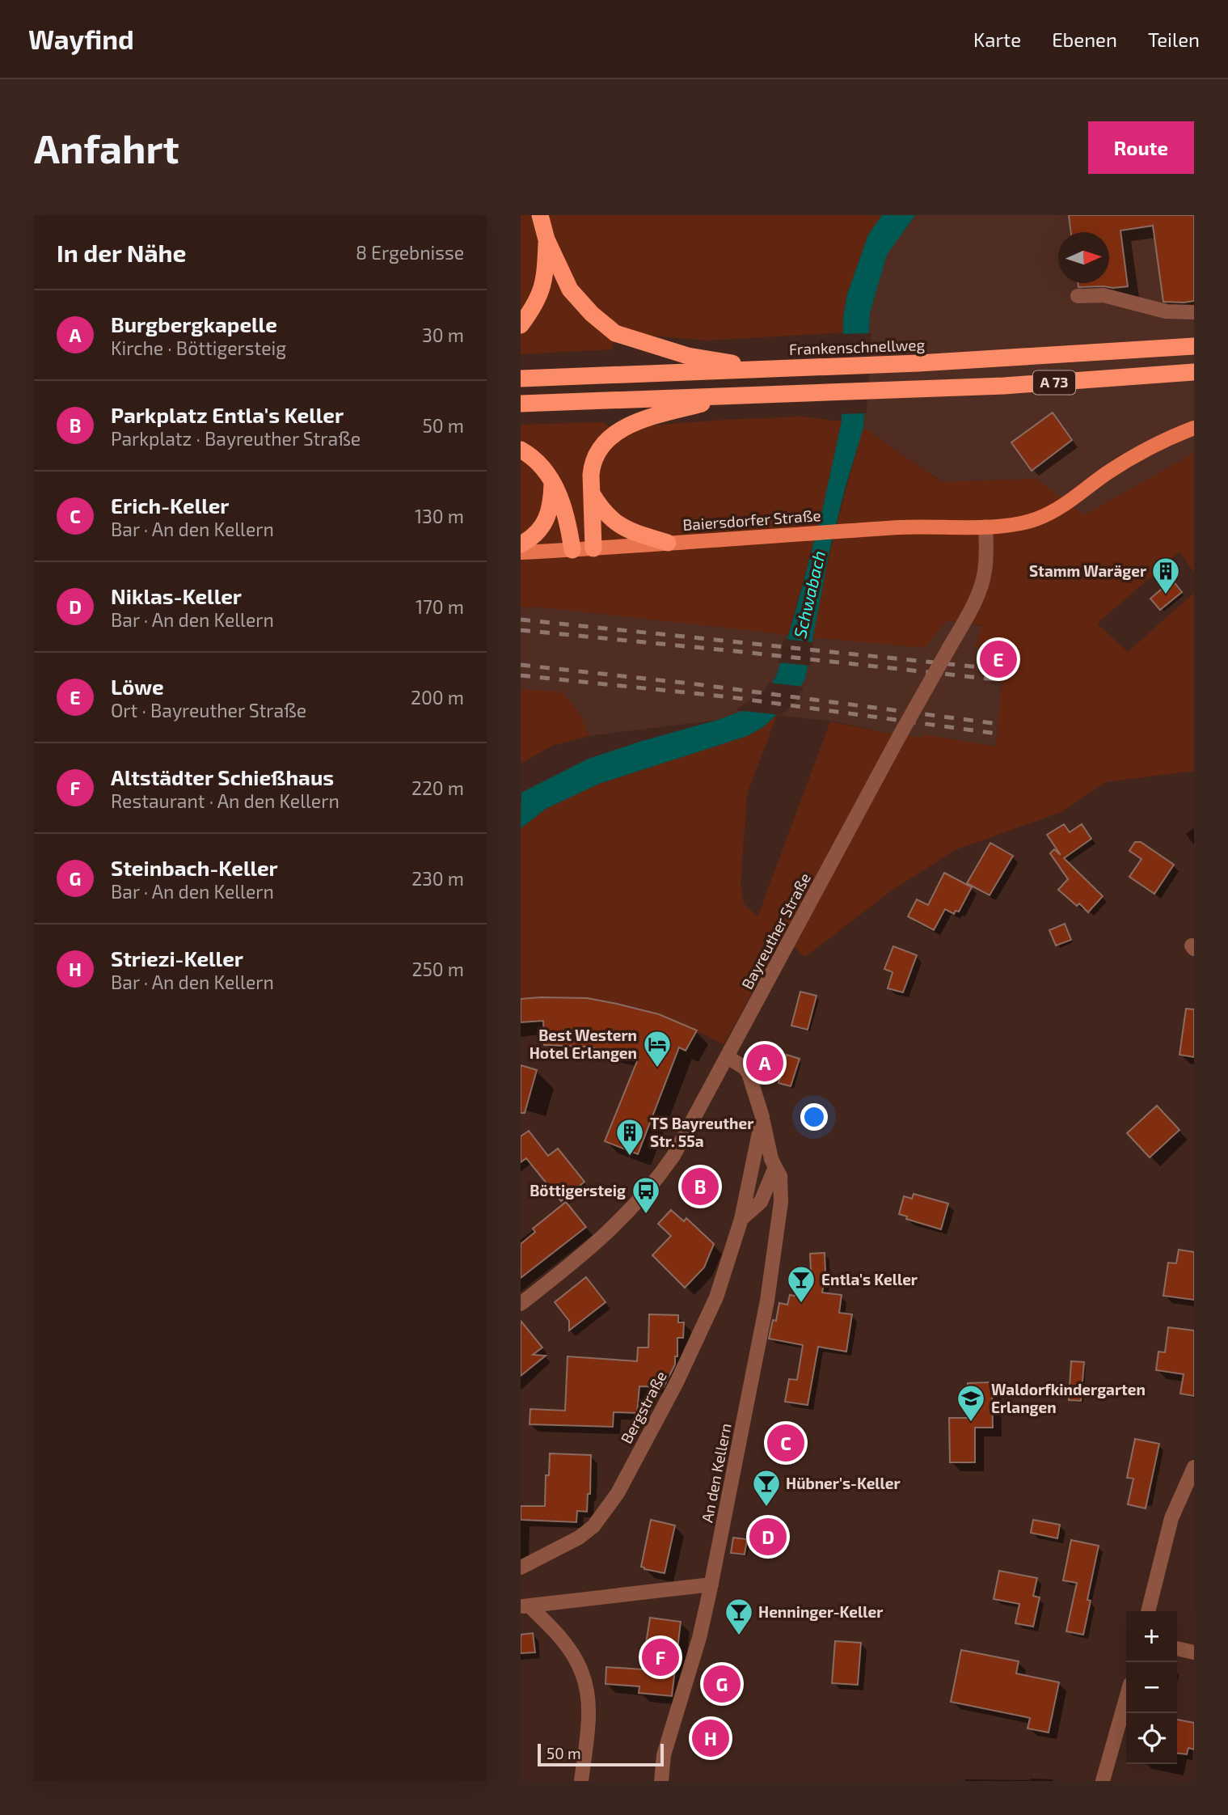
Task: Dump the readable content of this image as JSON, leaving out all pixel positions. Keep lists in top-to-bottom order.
{
  "streets": {
    "highway": ["Frankenschnellweg", "A 73"],
    "main road": ["Baiersdorfer Straße"],
    "street": ["Bayreuther Straße", "Bergstraße", "An den Kellern"]
  },
  "crossings": [
    ["Baiersdorfer Straße", "Bayreuther Straße"]
  ],
  "water": ["Schwabach"],
  "places": {
    "building": ["Stamm Waräger", "TS Bayreuther Str. 55a"],
    "hotel": ["Best Western Hotel Erlangen"],
    "bus stop": ["Böttigersteig"],
    "bar": ["Entla's Keller", "Hübner's-Keller", "Henninger-Keller"],
    "school or university": ["Waldorfkindergarten Erlangen"]
  },
  "scale_bar": "50 m",
  "north": "right",
  "page": {
    "header": "Wayfind",
    "nav": ["Karte", "Ebenen", "Teilen"],
    "buttons": "Route",
    "title": "Anfahrt",
    "heading": ["In der Nähe", "8 Ergebnisse"],
    "list": [
      {
        "mark": "A",
        "name": "Burgbergkapelle",
        "note": "Kirche · Böttigersteig",
        "value": "30 m"
      },
      {
        "mark": "B",
        "name": "Parkplatz Entla's Keller",
        "note": "Parkplatz · Bayreuther Straße",
        "value": "50 m"
      },
      {
        "mark": "C",
        "name": "Erich-Keller",
        "note": "Bar · An den Kellern",
        "value": "130 m"
      },
      {
        "mark": "D",
        "name": "Niklas-Keller",
        "note": "Bar · An den Kellern",
        "value": "170 m"
      },
      {
        "mark": "E",
        "name": "Löwe",
        "note": "Ort · Bayreuther Straße",
        "value": "200 m"
      },
      {
        "mark": "F",
        "name": "Altstädter Schießhaus",
        "note": "Restaurant · An den Kellern",
        "value": "220 m"
      },
      {
        "mark": "G",
        "name": "Steinbach-Keller",
        "note": "Bar · An den Kellern",
        "value": "230 m"
      },
      {
        "mark": "H",
        "name": "Striezi-Keller",
        "note": "Bar · An den Kellern",
        "value": "250 m"
      }
    ],
    "pins": [
      "E",
      "A",
      "B",
      "C",
      "D",
      "F",
      "G",
      "H"
    ],
    "map_buttons": ["+", "−"],
    "scale": "50 m"
  }
}
